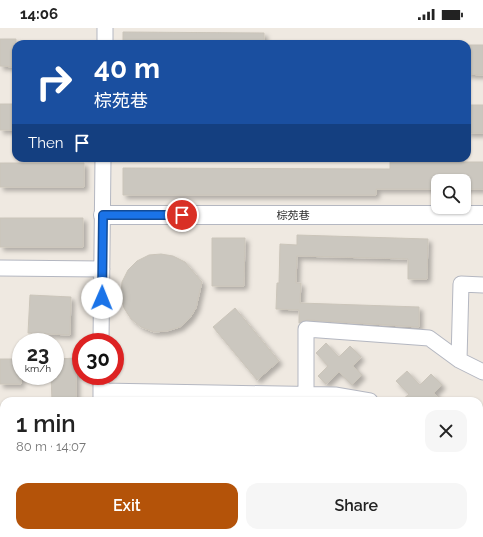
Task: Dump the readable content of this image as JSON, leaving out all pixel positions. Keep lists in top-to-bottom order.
{
  "streets": {
    "street": ["棕苑巷"]
  },
  "page": {
    "status": "14:06",
    "turn": ["40 m", "棕苑巷"],
    "then": "Then",
    "speed": "23 km/h",
    "limit": "30",
    "heading": ["1 min", "80 m · 14:07"],
    "buttons": ["Exit", "Share"]
  }
}
